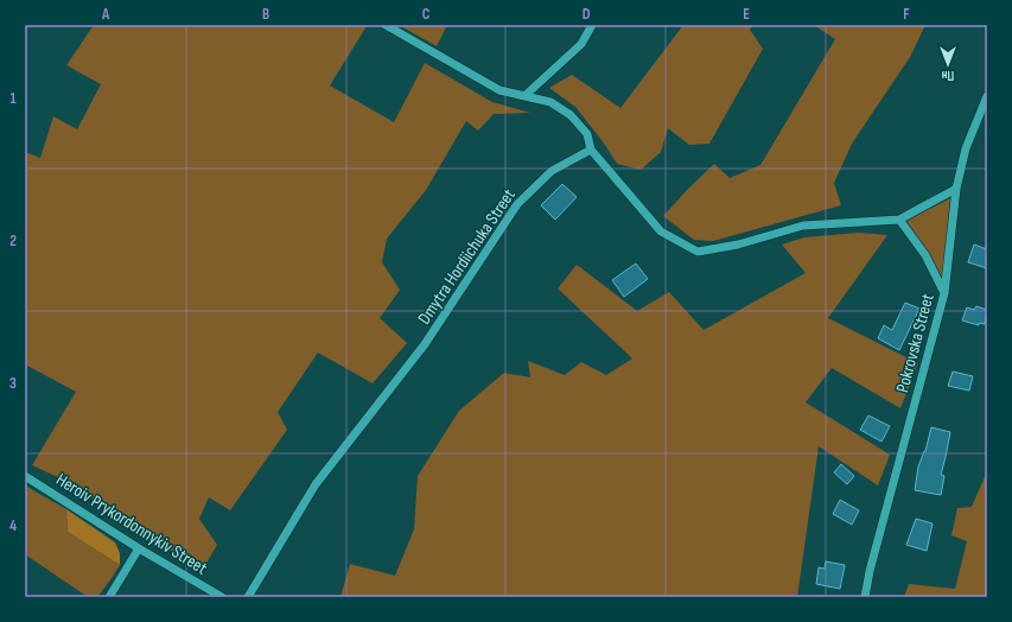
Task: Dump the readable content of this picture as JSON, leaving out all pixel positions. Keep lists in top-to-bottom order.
{
  "streets": {
    "street": ["Dmytra Hordiichuka Street", "Pokrovska Street", "Heroiv Prykordonnykiv Street"]
  },
  "north": "bottom",
  "grid": {
    "columns": [
      "A",
      "B",
      "C",
      "D",
      "E",
      "F"
    ],
    "rows": [
      "1",
      "2",
      "3",
      "4"
    ]
  }
}
